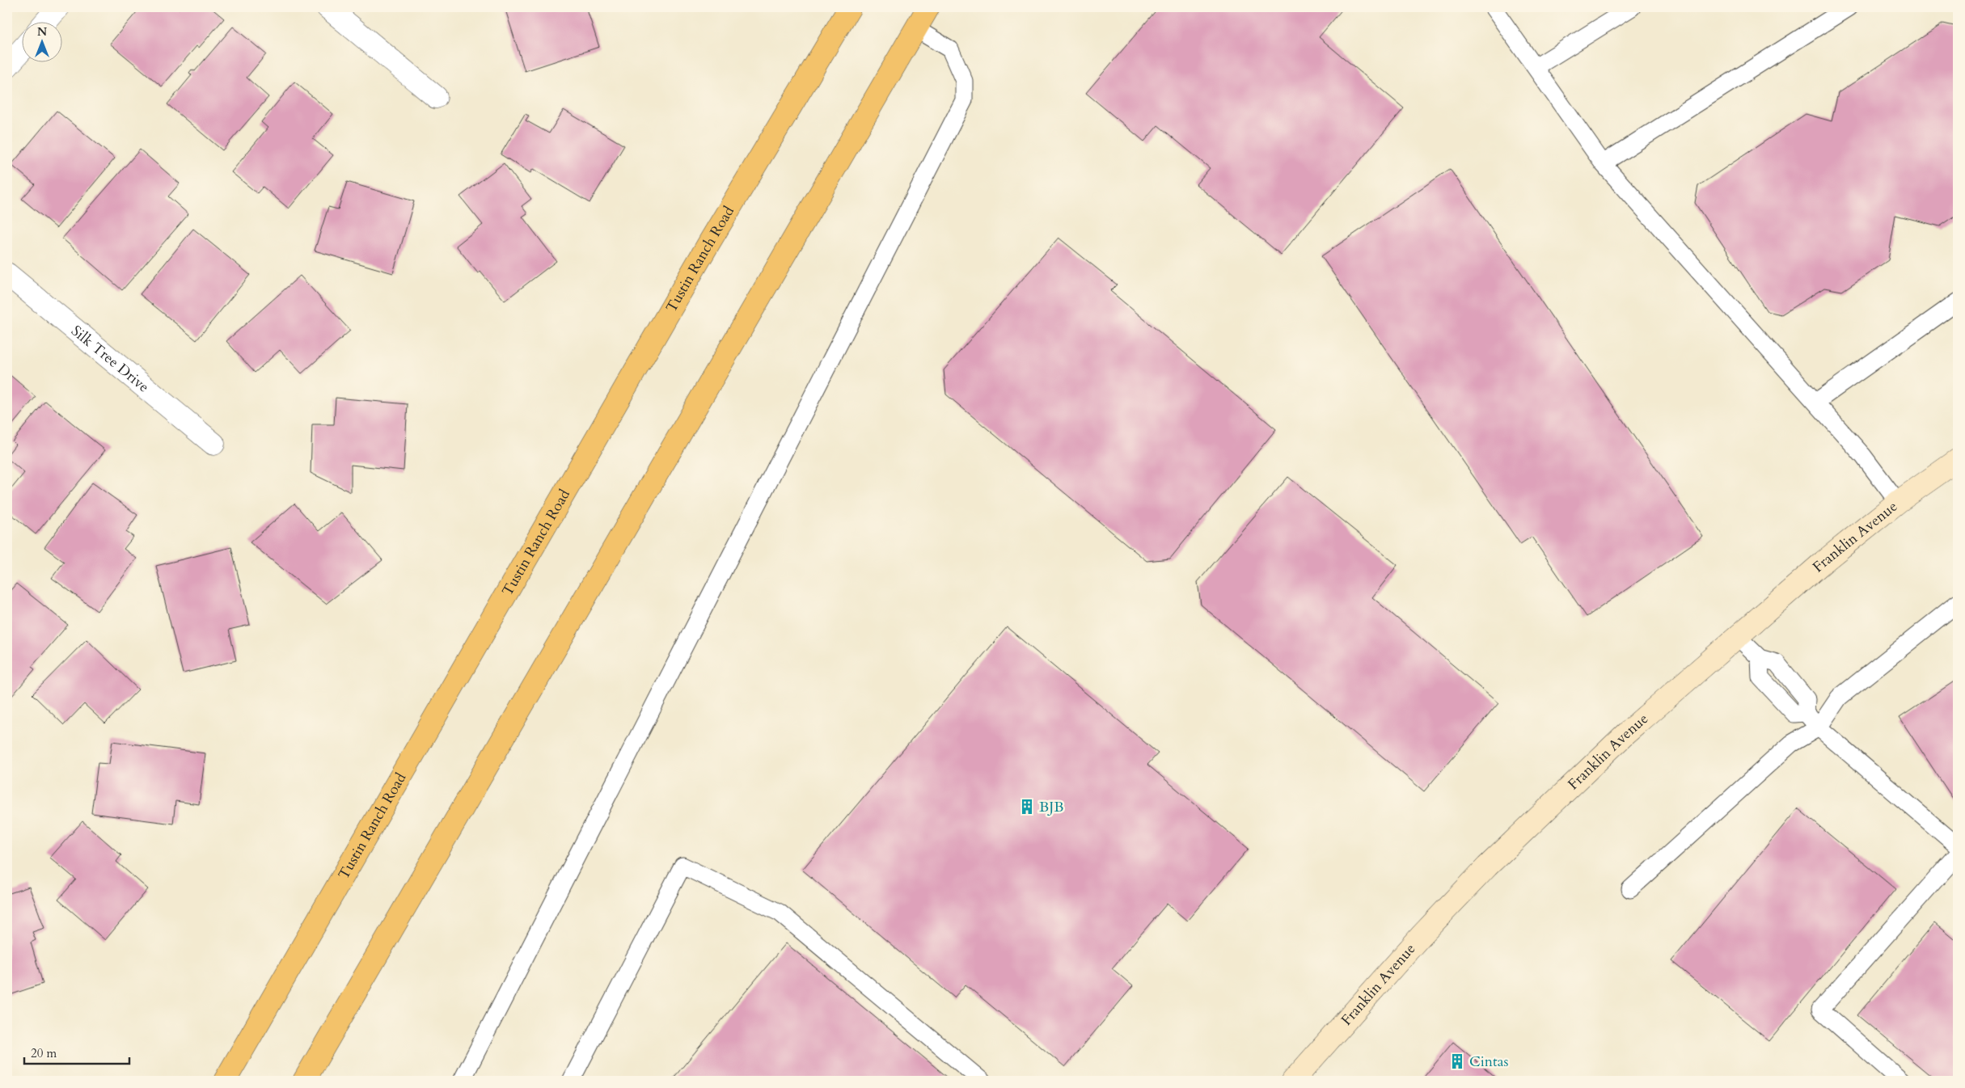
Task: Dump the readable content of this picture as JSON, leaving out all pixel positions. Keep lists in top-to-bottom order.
{
  "streets": {
    "main road": ["Tustin Ranch Road"],
    "street": ["Silk Tree Drive", "Franklin Avenue"]
  },
  "places": {
    "building": ["BJB", "Cintas"]
  },
  "scale_bar": "20 m",
  "north": "top"
}
